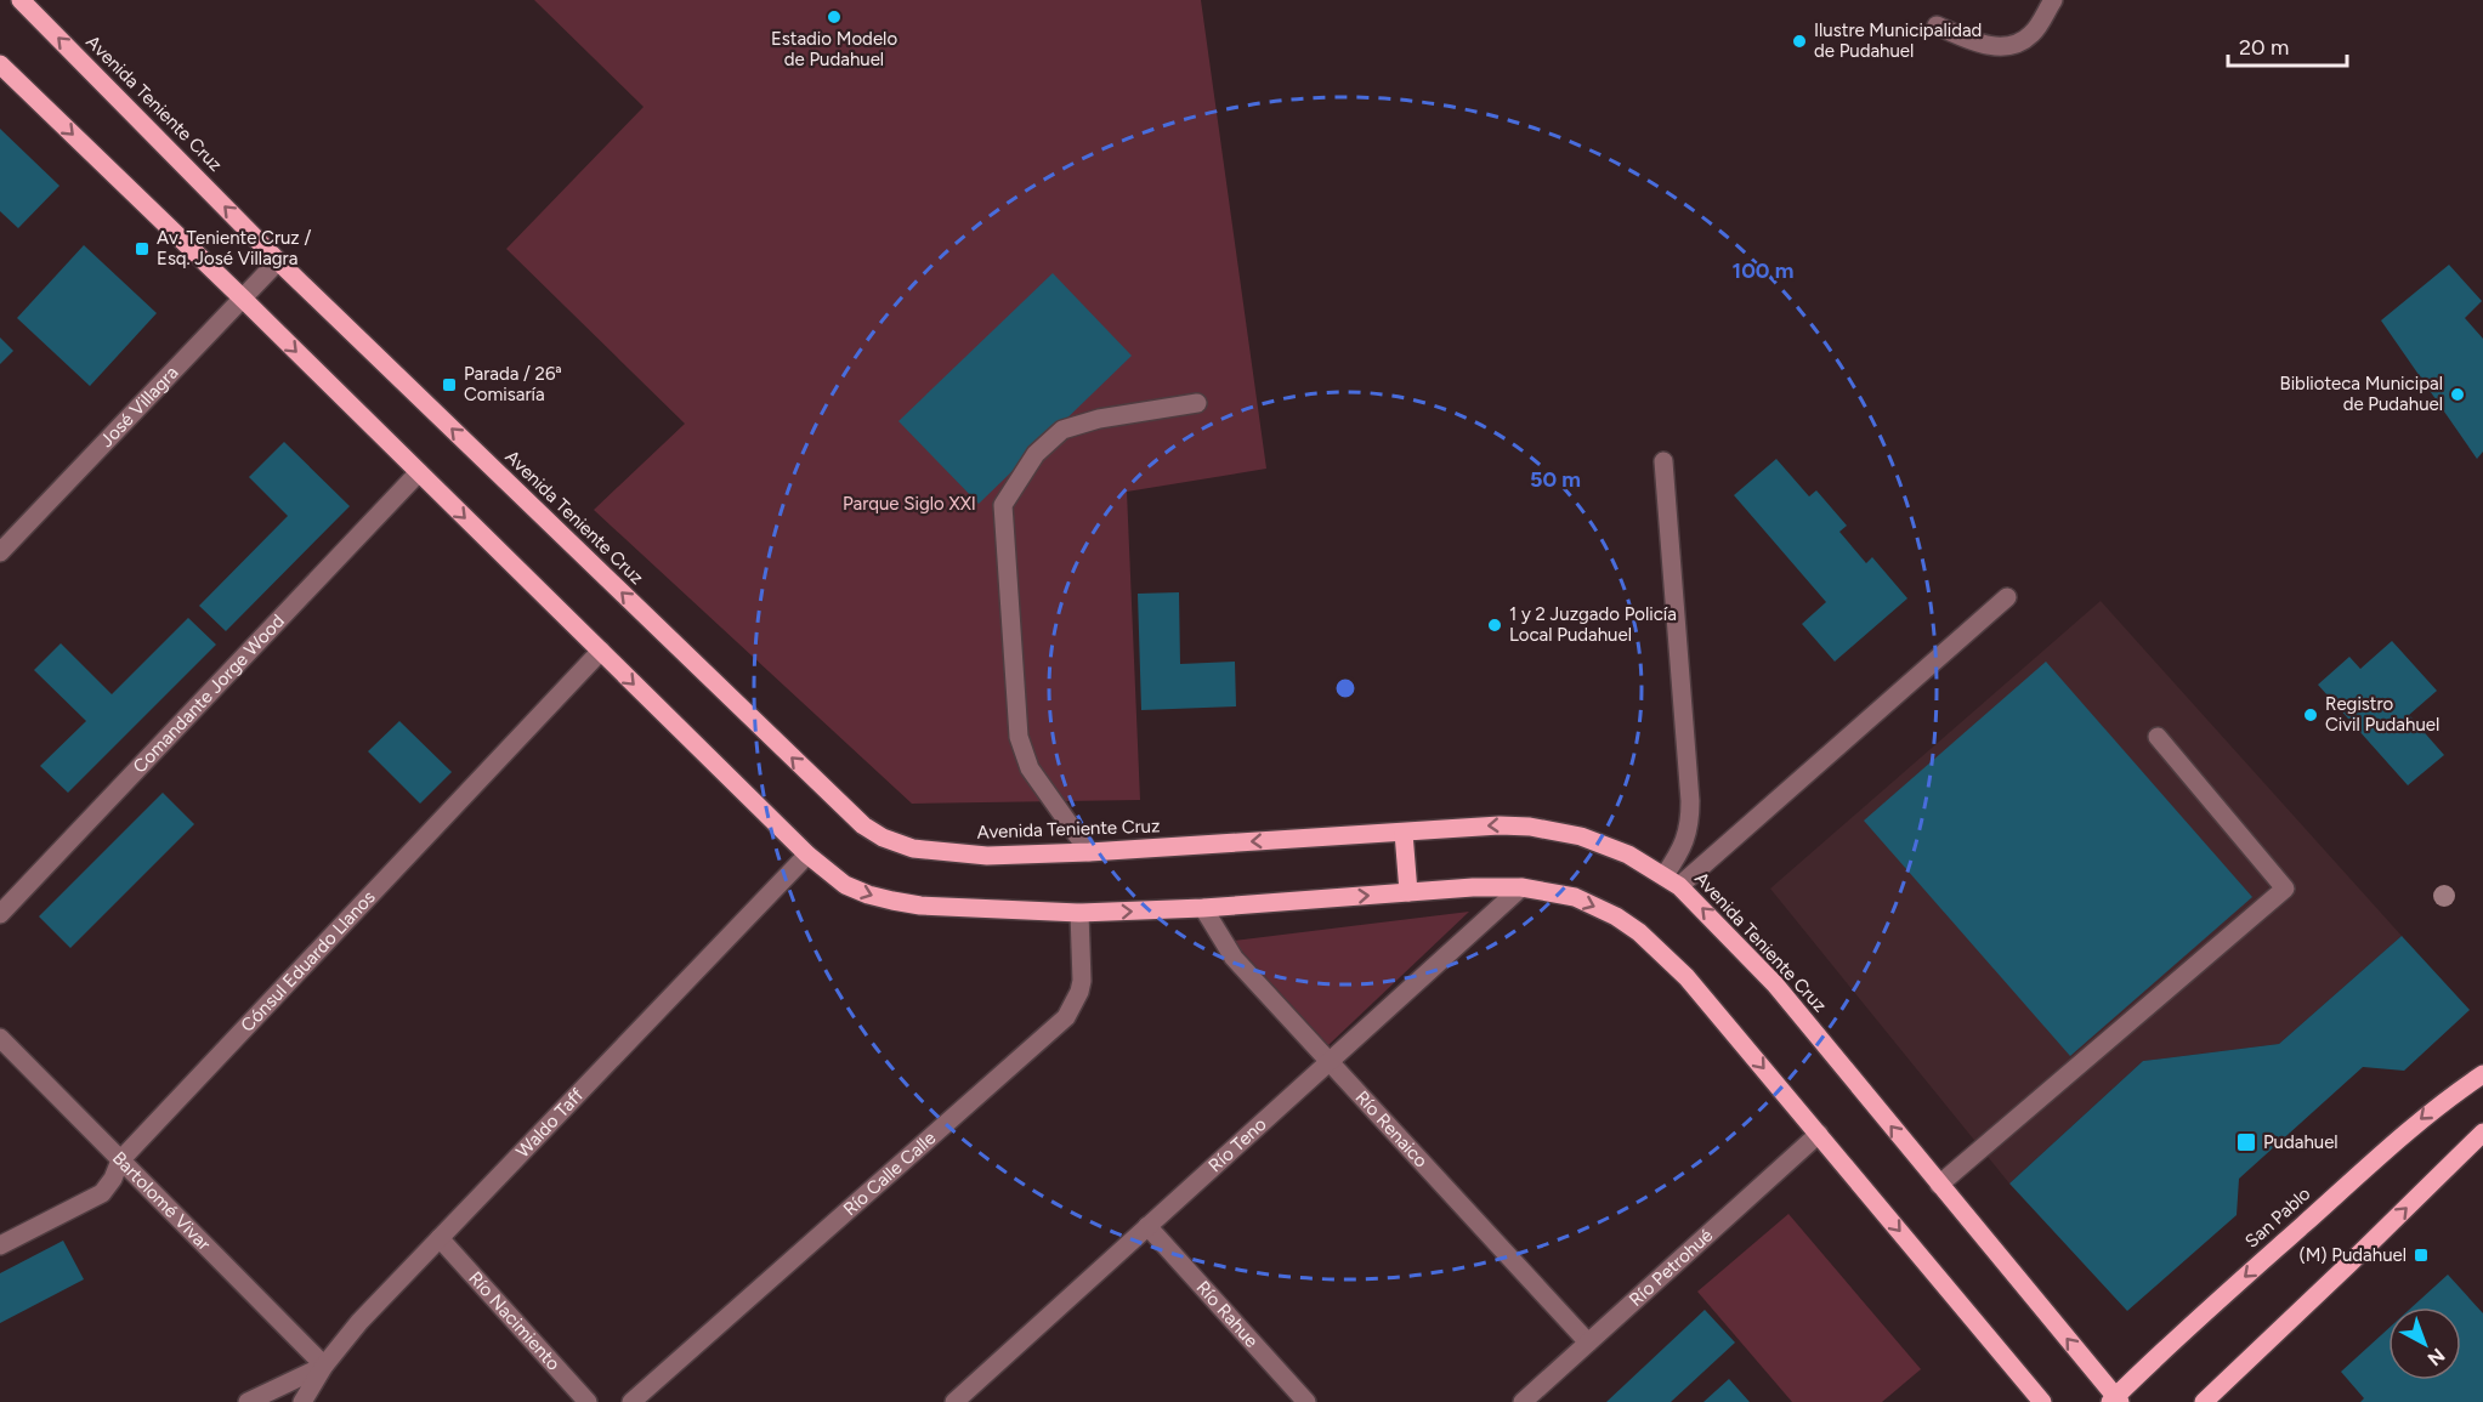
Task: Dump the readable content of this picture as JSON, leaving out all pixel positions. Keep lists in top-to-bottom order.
{
  "streets": {
    "main road": ["Avenida Teniente Cruz", "San Pablo"],
    "street": [
      "José Villagra",
      "Comandante Jorge Wood",
      "Cónsul Eduardo Llanos",
      "Waldo Taff",
      "Río Renaico",
      "Río Teno",
      "Río Calle Calle",
      "Bartolomé Vivar",
      "Río Petrohué",
      "Río Rahue",
      "Río Nacimiento"
    ]
  },
  "crossings": [
    ["Avenida Teniente Cruz", "José Villagra"],
    ["Avenida Teniente Cruz", "San Pablo"],
    ["Cónsul Eduardo Llanos", "Bartolomé Vivar"],
    ["Waldo Taff", "Bartolomé Vivar"],
    ["Waldo Taff", "Río Nacimiento"],
    ["Río Renaico", "Río Teno"],
    ["Río Renaico", "Río Petrohué"],
    ["Río Teno", "Río Rahue"]
  ],
  "parks": ["Parque Siglo XXI"],
  "places": {
    "other": [
      "Estadio Modelo de Pudahuel",
      "Ilustre Municipalidad de Pudahuel",
      "Biblioteca Municipal de Pudahuel",
      "1 y 2 Juzgado Policía Local Pudahuel",
      "Registro Civil Pudahuel"
    ],
    "transit": [
      "Av. Teniente Cruz / Esq. José Villagra",
      "Parada / 26ª Comisaría",
      "Pudahuel",
      "(M) Pudahuel"
    ]
  },
  "scale_bar": "20 m",
  "north": "bottom right",
  "rings": ["100 m", "50 m"]
}
